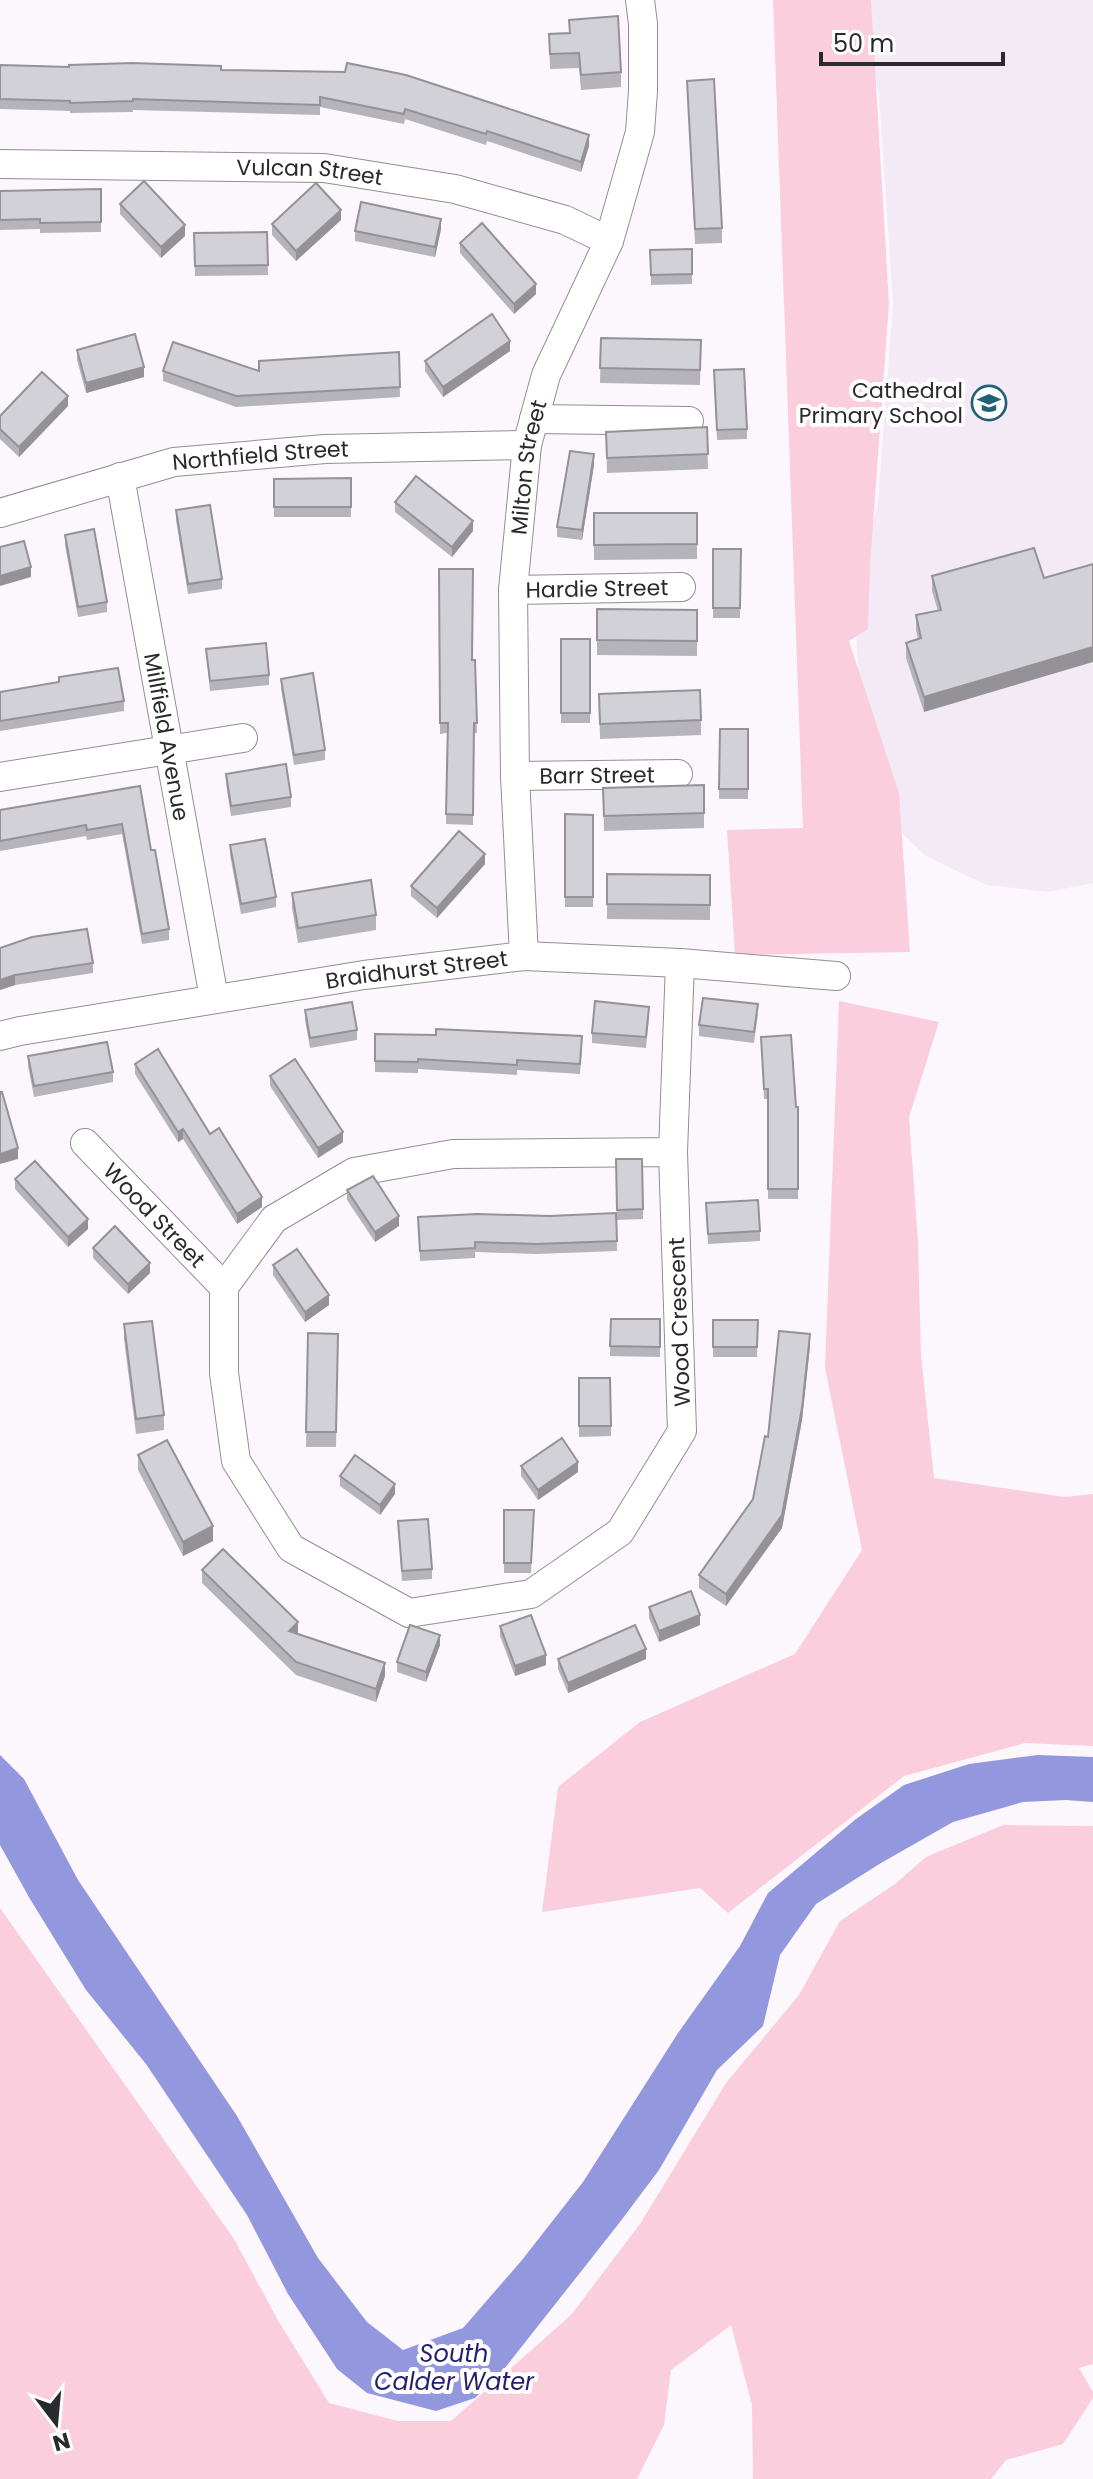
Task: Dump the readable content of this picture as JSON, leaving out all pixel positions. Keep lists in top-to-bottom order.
{
  "streets": {
    "street": [
      "Vulcan Street",
      "Northfield Street",
      "Milton Street",
      "Hardie Street",
      "Millfield Avenue",
      "Barr Street",
      "Braidhurst Street",
      "Wood Street",
      "Wood Crescent"
    ]
  },
  "crossings": [
    ["Vulcan Street", "Milton Street"],
    ["Northfield Street", "Milton Street"],
    ["Northfield Street", "Millfield Avenue"],
    ["Milton Street", "Hardie Street"],
    ["Milton Street", "Barr Street"],
    ["Milton Street", "Braidhurst Street"],
    ["Millfield Avenue", "Braidhurst Street"],
    ["Braidhurst Street", "Wood Crescent"],
    ["Wood Street", "Wood Crescent"]
  ],
  "water": ["South Calder Water"],
  "places": {
    "school or university": ["Cathedral Primary School"]
  },
  "scale_bar": "50 m",
  "north": "bottom"
}
